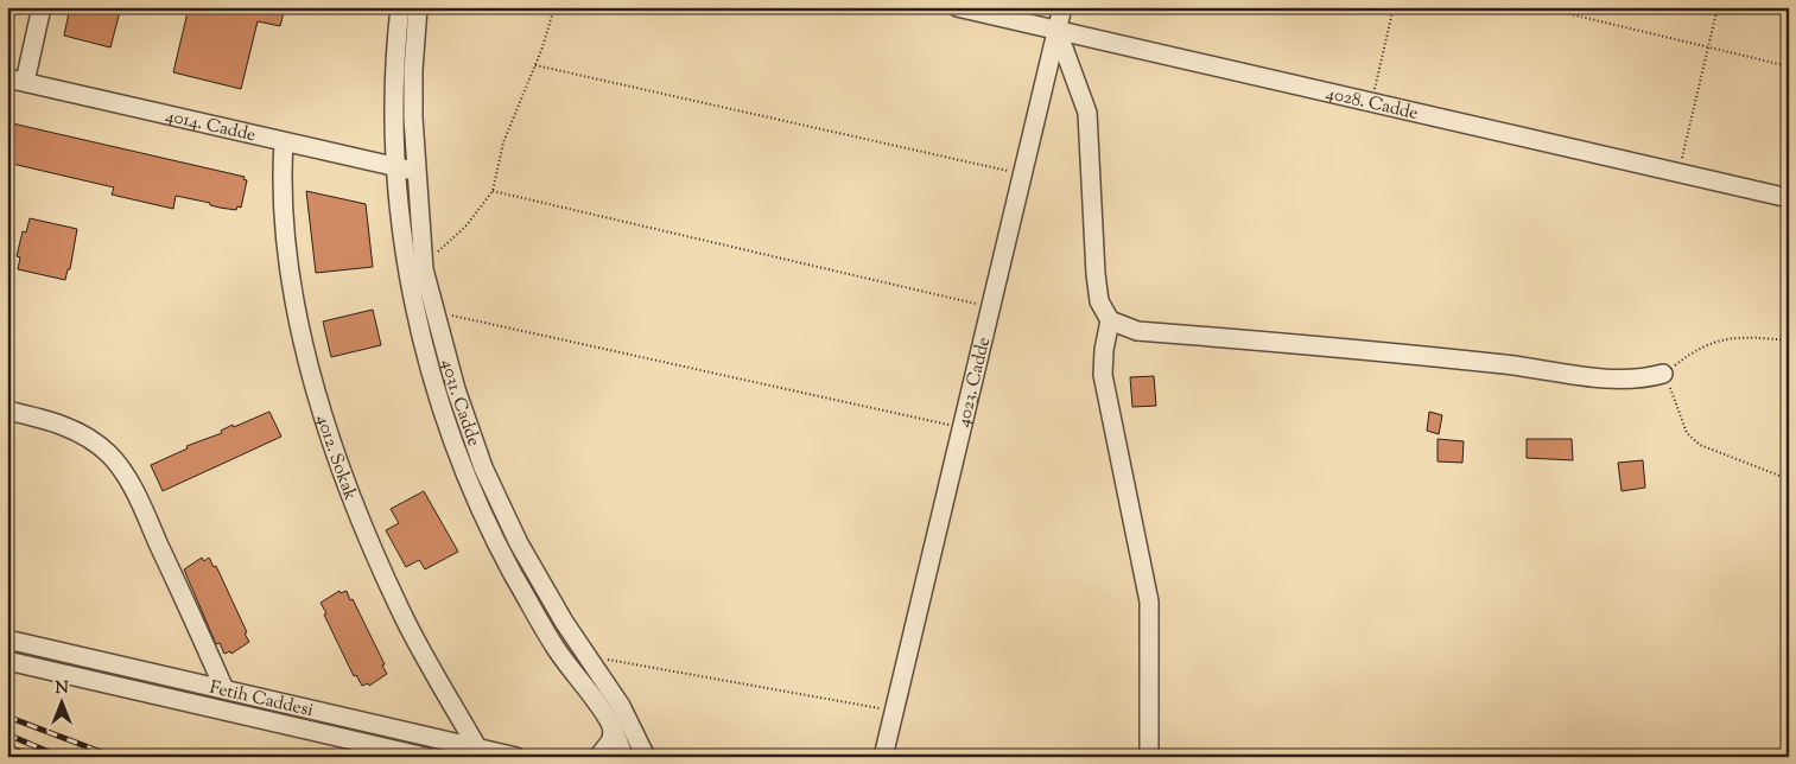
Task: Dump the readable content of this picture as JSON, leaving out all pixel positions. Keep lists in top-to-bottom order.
{
  "streets": {
    "street": [
      "4028. Cadde",
      "4014. Cadde",
      "4023. Cadde",
      "4031. Cadde",
      "4012. Sokak",
      "Fetih Caddesi"
    ]
  },
  "crossings": [
    ["4028. Cadde", "4023. Cadde"],
    ["4014. Cadde", "4031. Cadde"],
    ["4014. Cadde", "4012. Sokak"],
    ["4012. Sokak", "Fetih Caddesi"]
  ],
  "north": "top"
}
